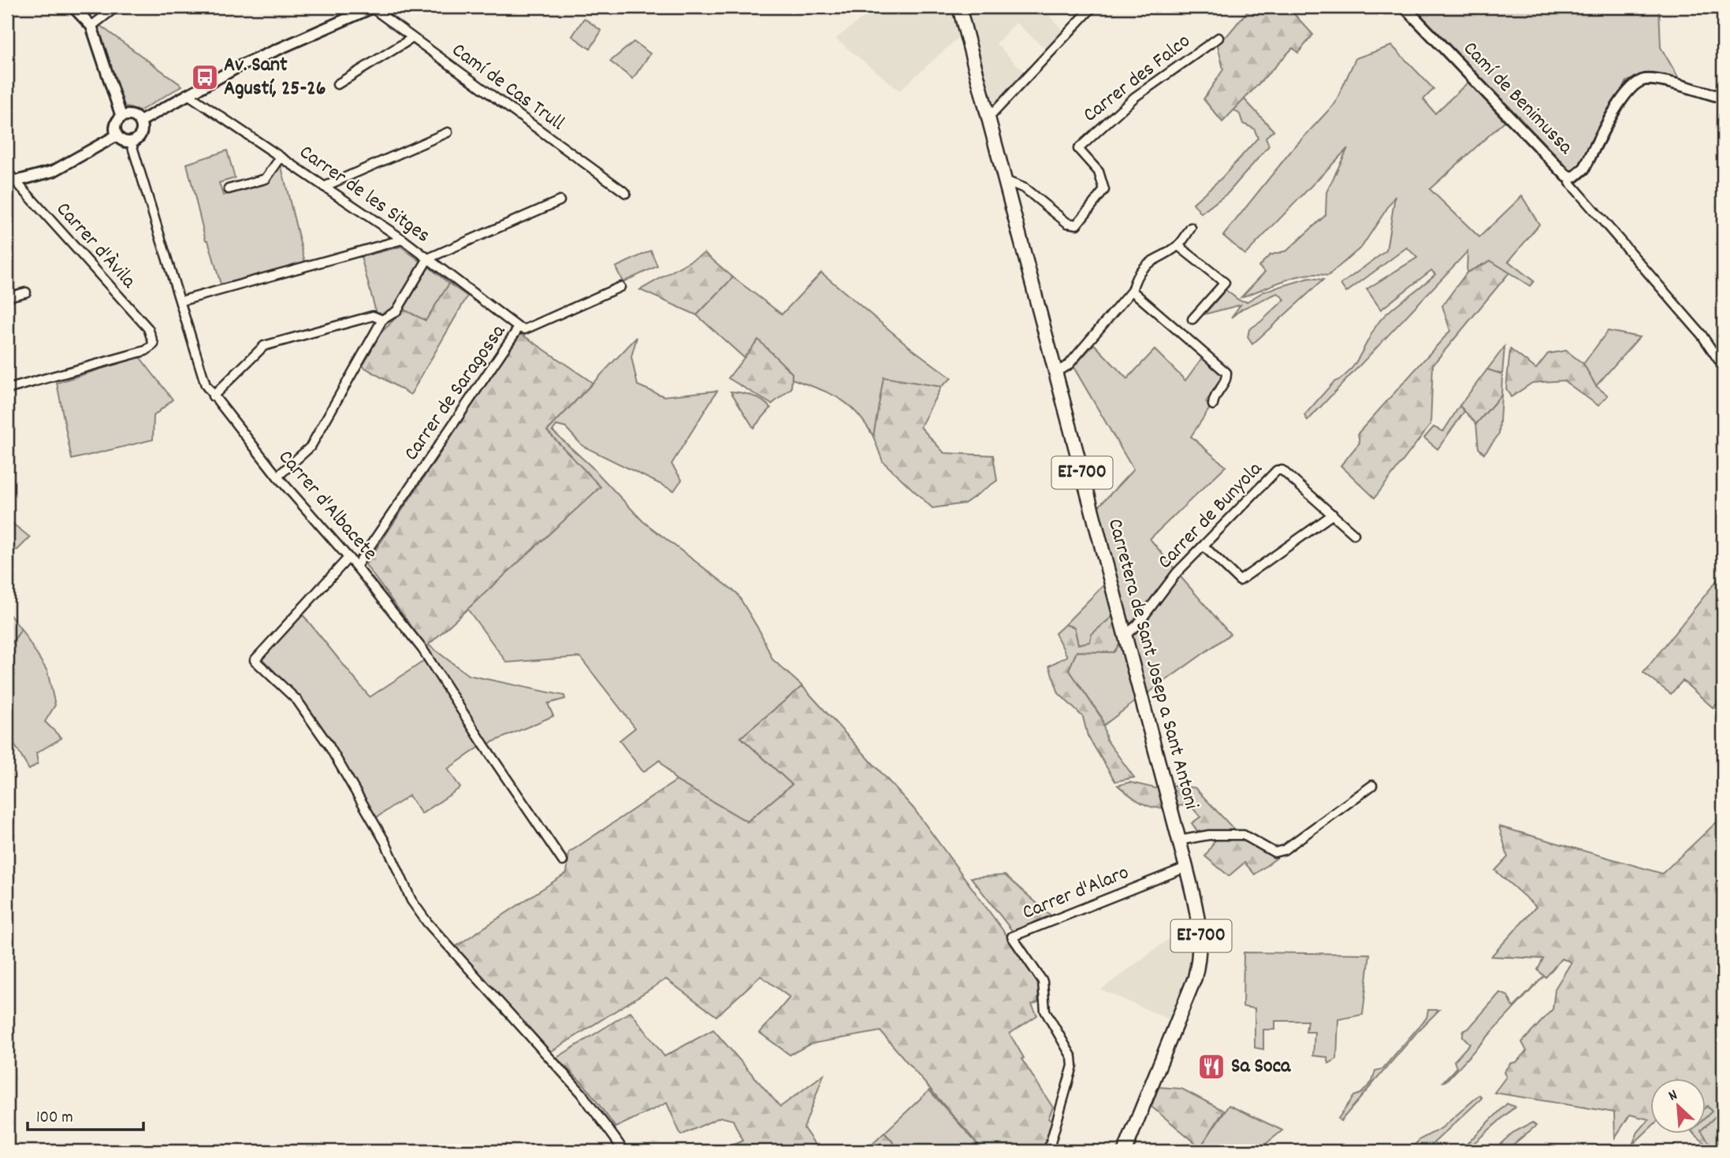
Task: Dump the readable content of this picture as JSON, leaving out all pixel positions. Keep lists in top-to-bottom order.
{
  "streets": {
    "main road": ["EI-700", "Carretera de Sant Josep a Sant Antoni"],
    "street": [
      "Carrer des Falco",
      "Camí de Cas Trull",
      "Camí de Benimussa",
      "Carrer de les Sitges",
      "Carrer d'Àvila",
      "Carrer de Saragossa",
      "Carrer d'Albacete",
      "Carrer de Bunyola",
      "Carrer d'Alaro"
    ]
  },
  "crossings": [
    ["Carrer des Falco", "EI-700"],
    ["Carrer des Falco", "Carretera de Sant Josep a Sant Antoni"],
    ["Carrer de les Sitges", "Carrer de Saragossa"],
    ["Carrer de Saragossa", "Carrer d'Albacete"],
    ["EI-700", "Carretera de Sant Josep a Sant Antoni"],
    ["Carrer de Bunyola", "Carretera de Sant Josep a Sant Antoni"],
    ["Carretera de Sant Josep a Sant Antoni", "Carrer d'Alaro"]
  ],
  "places": {
    "bus stop": ["Av. Sant Agustí, 25-26"],
    "restaurant": ["Sa Soca"]
  },
  "scale_bar": "100 m",
  "north": "top left"
}
